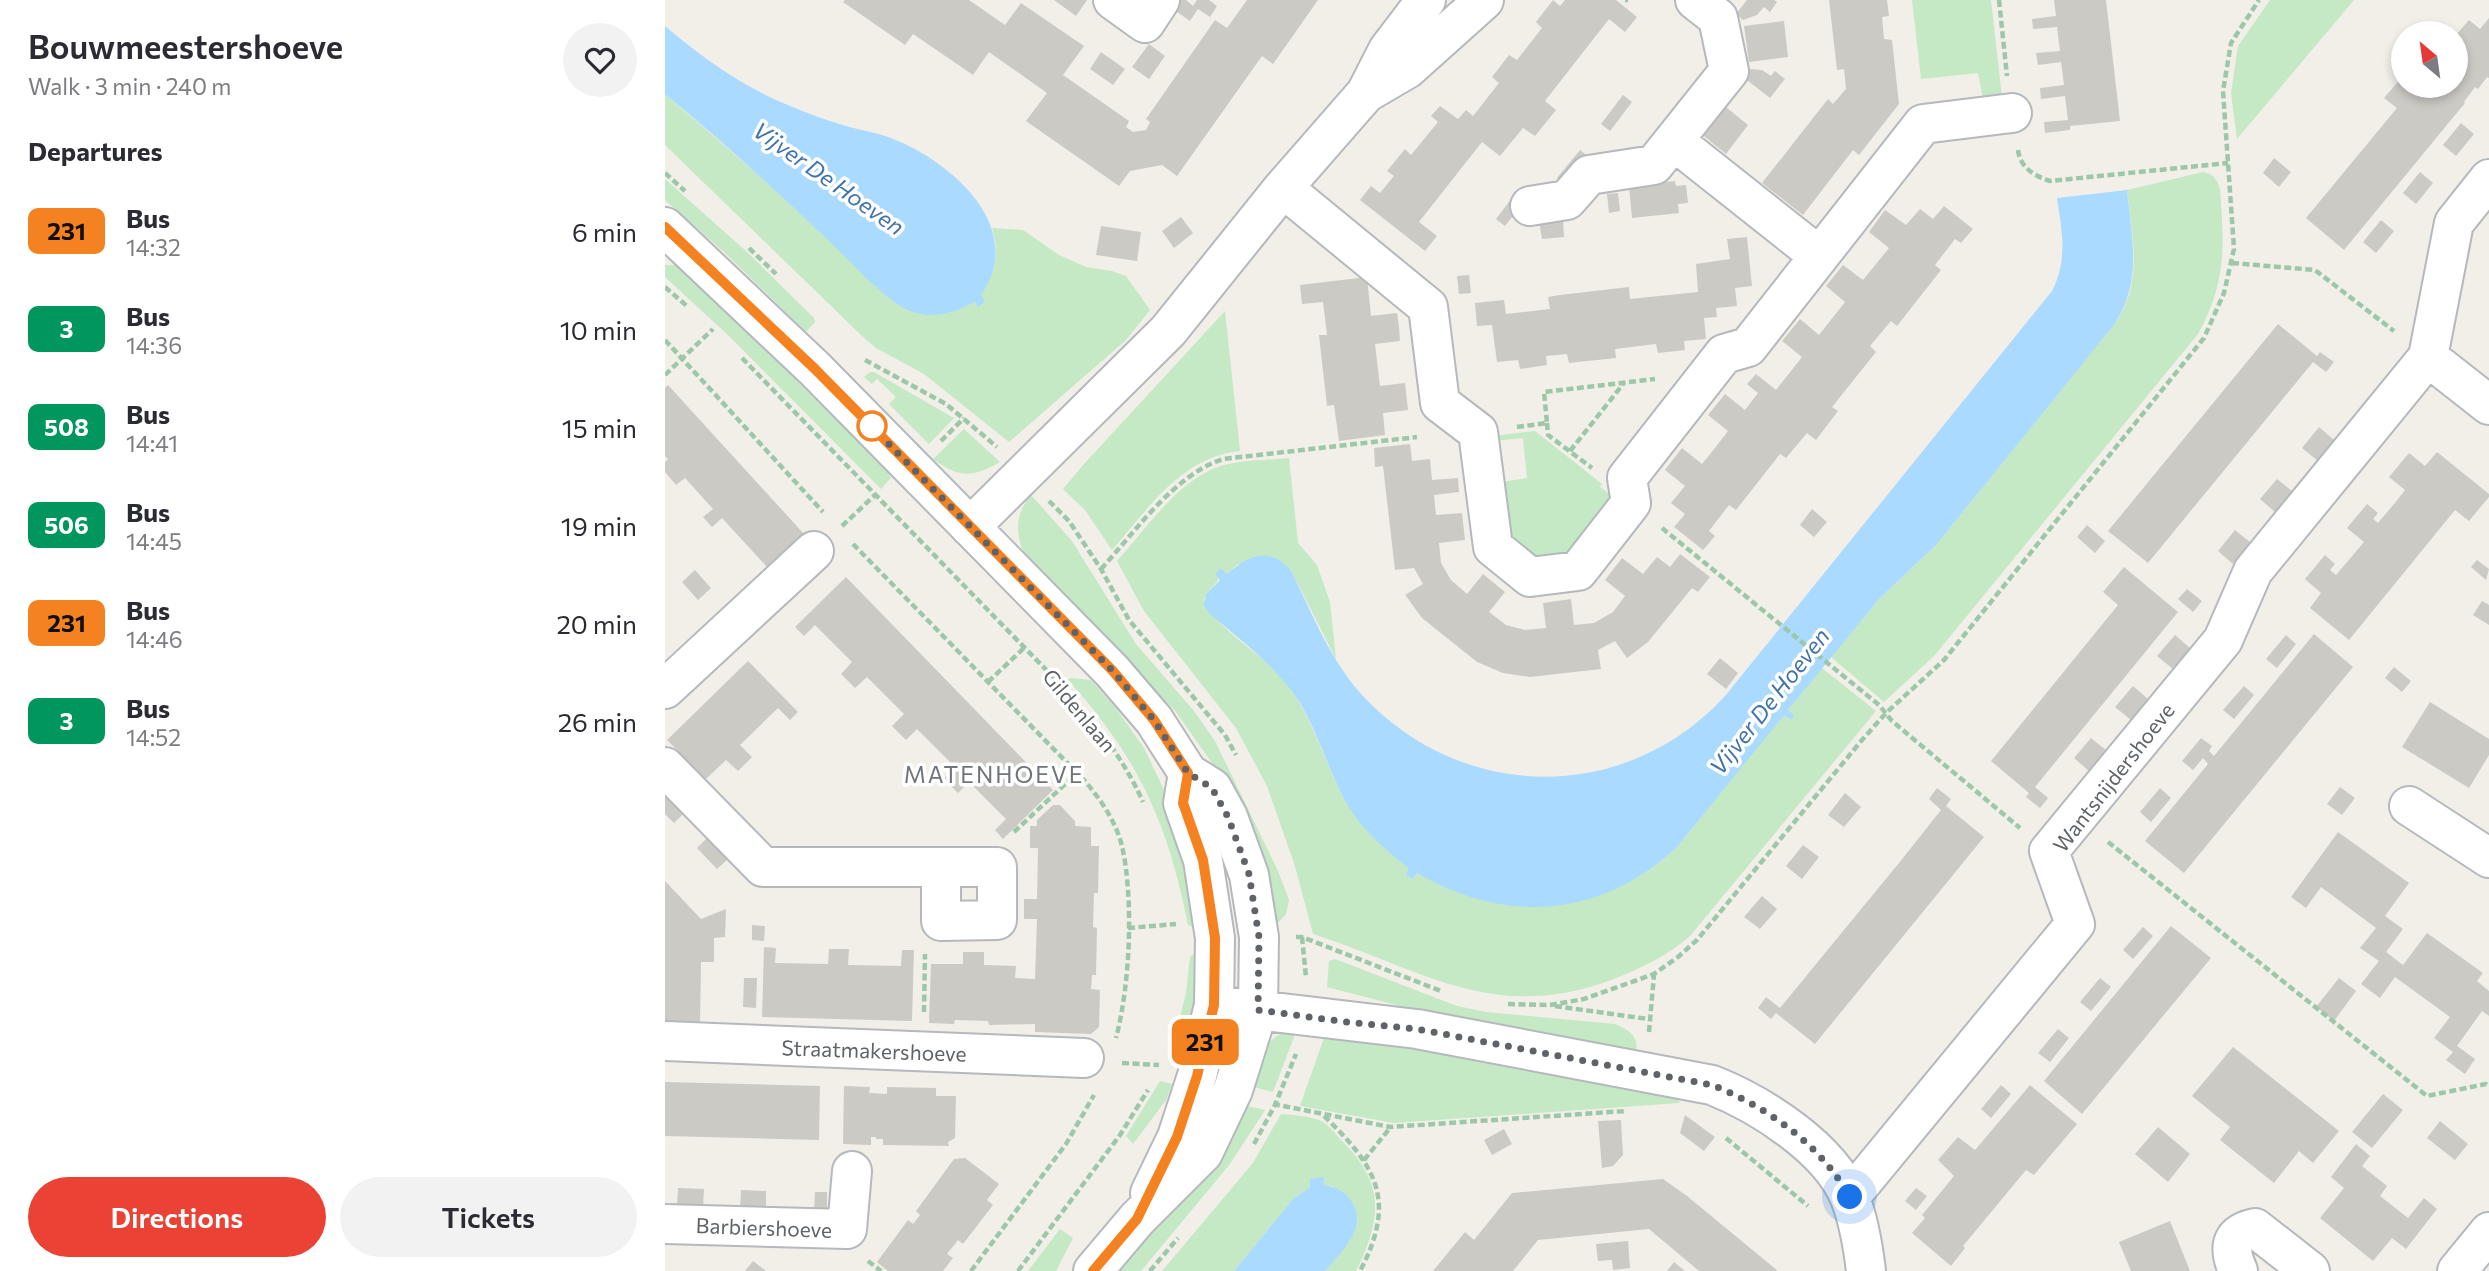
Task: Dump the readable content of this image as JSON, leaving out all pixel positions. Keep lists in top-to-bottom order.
{
  "streets": {
    "street": ["Wantsnijdershoeve", "Straatmakershoeve", "Barbiershoeve"],
    "path": ["Gildenlaan"]
  },
  "districts": ["MATENHOEVE"],
  "water": ["Vijver De Hoeven"],
  "lines": ["bus line 231"],
  "north": "top left",
  "page": {
    "heading": [
      ["Bouwmeestershoeve", "Walk · 3 min · 240 m"],
      "Departures"
    ],
    "on_map": "231",
    "list": [
      {
        "mark": "231",
        "name": "Bus",
        "note": "14:32",
        "value": "6 min"
      },
      {
        "mark": "3",
        "name": "Bus",
        "note": "14:36",
        "value": "10 min"
      },
      {
        "mark": "508",
        "name": "Bus",
        "note": "14:41",
        "value": "15 min"
      },
      {
        "mark": "506",
        "name": "Bus",
        "note": "14:45",
        "value": "19 min"
      },
      {
        "mark": "231",
        "name": "Bus",
        "note": "14:46",
        "value": "20 min"
      },
      {
        "mark": "3",
        "name": "Bus",
        "note": "14:52",
        "value": "26 min"
      }
    ],
    "buttons": ["Directions", "Tickets"]
  }
}
